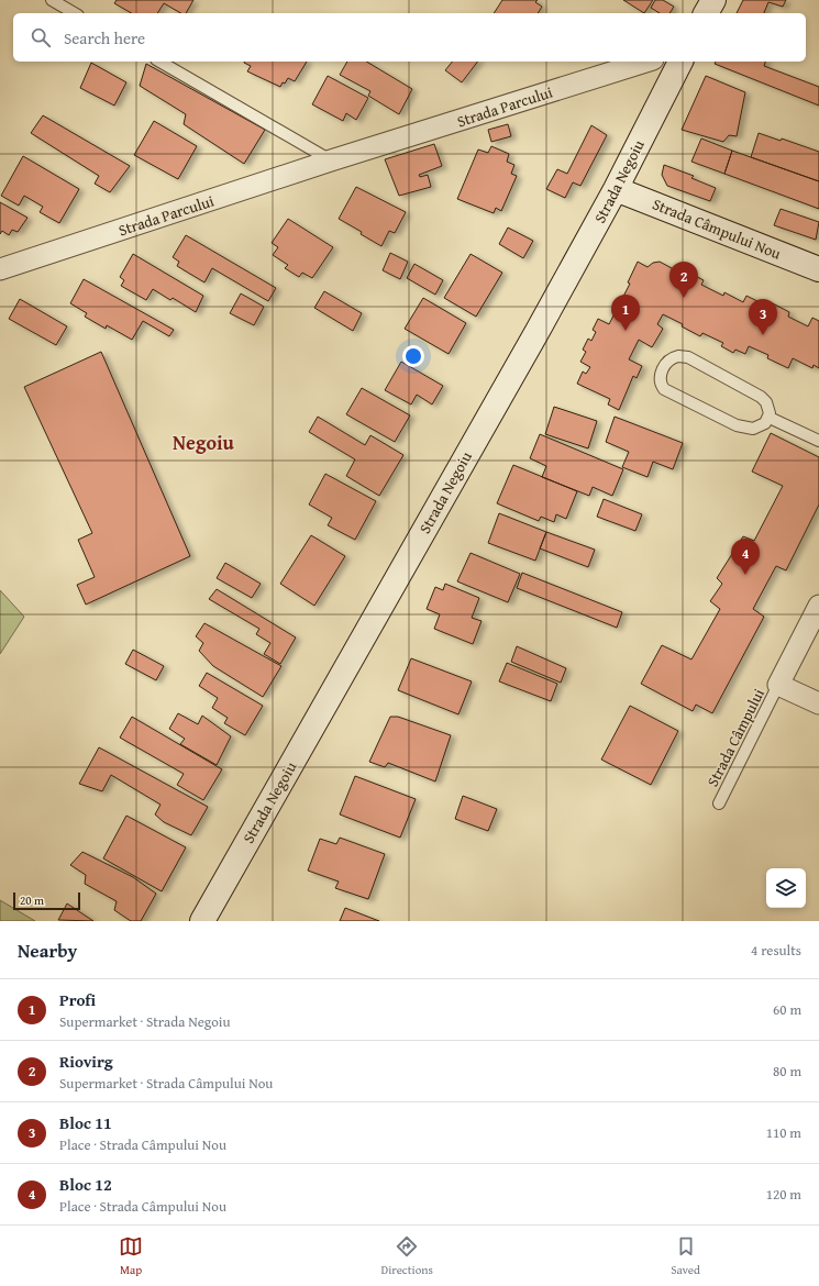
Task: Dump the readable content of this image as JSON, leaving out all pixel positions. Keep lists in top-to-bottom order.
{
  "streets": {
    "main road": ["Strada Negoiu", "Strada Câmpului Nou"],
    "street": ["Strada Parcului"],
    "lane": ["Strada Câmpului"]
  },
  "crossings": [
    ["Strada Negoiu", "Strada Câmpului Nou"]
  ],
  "districts": ["Negoiu"],
  "scale_bar": "20 m",
  "page": {
    "search": "Search here",
    "pins": [
      "2",
      "1",
      "3",
      "4"
    ],
    "scale": "20 m",
    "heading": ["Nearby", "4 results"],
    "list": [
      {
        "mark": "1",
        "name": "Profi",
        "note": "Supermarket · Strada Negoiu",
        "value": "60 m"
      },
      {
        "mark": "2",
        "name": "Riovirg",
        "note": "Supermarket · Strada Câmpului Nou",
        "value": "80 m"
      },
      {
        "mark": "3",
        "name": "Bloc 11",
        "note": "Place · Strada Câmpului Nou",
        "value": "110 m"
      },
      {
        "mark": "4",
        "name": "Bloc 12",
        "note": "Place · Strada Câmpului Nou",
        "value": "120 m"
      }
    ],
    "nav": ["Map", "Directions", "Saved"]
  }
}
